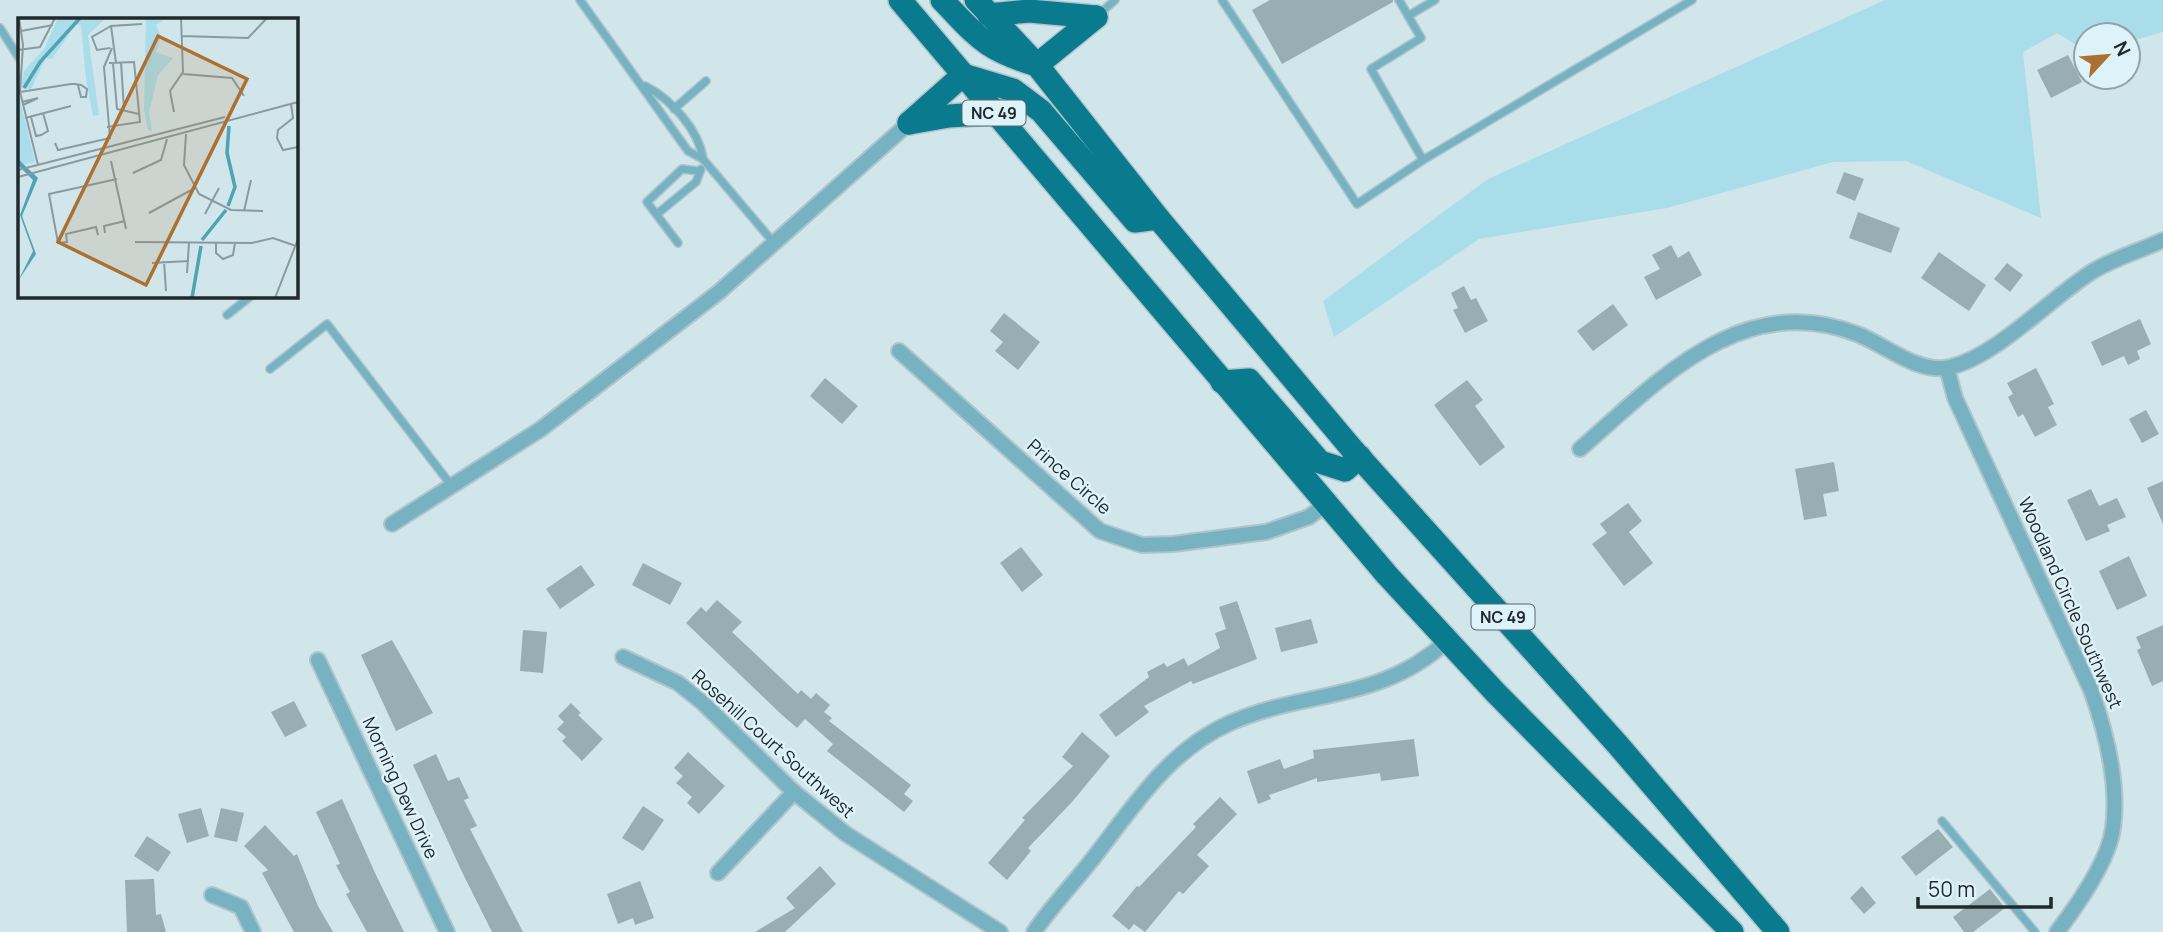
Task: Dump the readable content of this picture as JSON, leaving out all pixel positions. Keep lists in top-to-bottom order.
{
  "streets": {
    "highway": ["NC 49"],
    "street": [
      "Prince Circle",
      "Woodland Circle Southwest",
      "Rosehill Court Southwest",
      "Morning Dew Drive"
    ]
  },
  "crossings": [
    ["NC 49", "Prince Circle"]
  ],
  "scale_bar": "50 m",
  "north": "top right"
}
